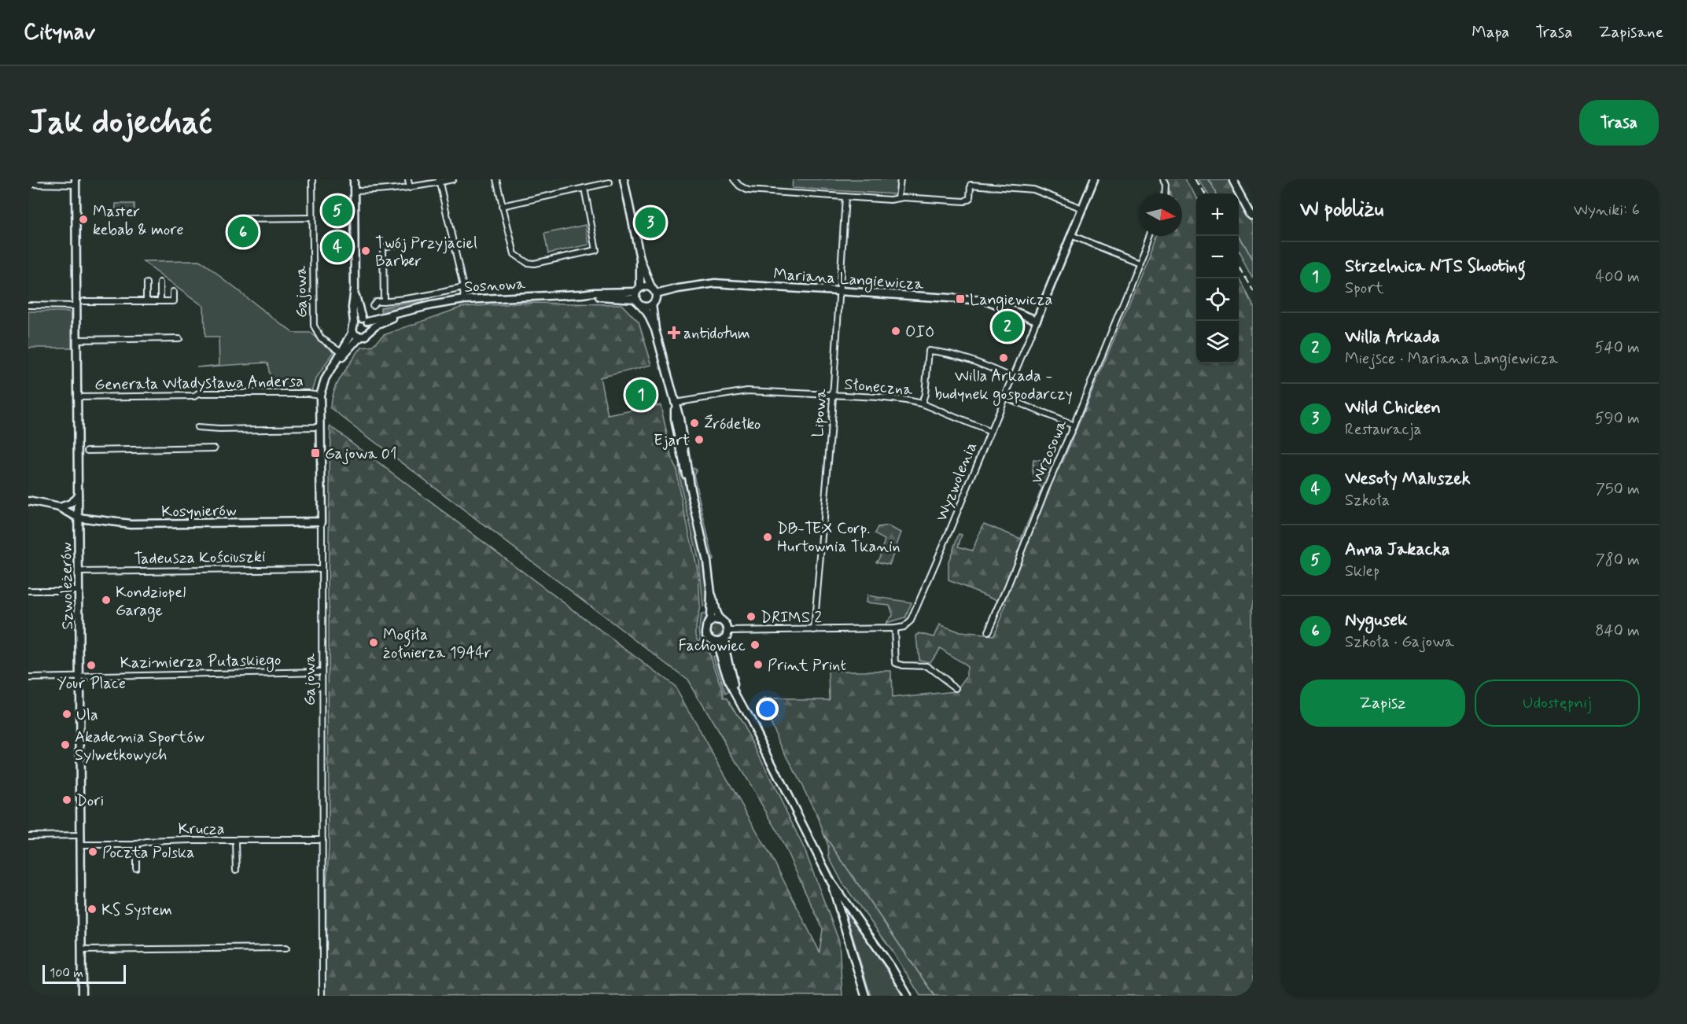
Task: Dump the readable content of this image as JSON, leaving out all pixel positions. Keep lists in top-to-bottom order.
{
  "streets": {
    "street": [
      "Mariana Langiewicza",
      "Sosnowa",
      "Gajowa",
      "Generała Władysława Andersa",
      "Słoneczna",
      "Lipowa",
      "Wrzosowa",
      "Wyzwolenia",
      "Kosynierów",
      "Tadeusza Kościuszki",
      "Szwoleżerów",
      "Kazimierza Pułaskiego",
      "Krucza"
    ]
  },
  "crossings": [
    ["Mariana Langiewicza", "Sosnowa"],
    ["Mariana Langiewicza", "Lipowa"],
    ["Mariana Langiewicza", "Wyzwolenia"],
    ["Sosnowa", "Gajowa"],
    ["Gajowa", "Generała Władysława Andersa"],
    ["Gajowa", "Kosynierów"],
    ["Gajowa", "Tadeusza Kościuszki"],
    ["Gajowa", "Kazimierza Pułaskiego"],
    ["Gajowa", "Krucza"],
    ["Generała Władysława Andersa", "Szwoleżerów"],
    ["Słoneczna", "Lipowa"],
    ["Słoneczna", "Wyzwolenia"],
    ["Kosynierów", "Szwoleżerów"],
    ["Tadeusza Kościuszki", "Szwoleżerów"],
    ["Szwoleżerów", "Kazimierza Pułaskiego"],
    ["Szwoleżerów", "Krucza"]
  ],
  "places": {
    "other": [
      "Master kebab & more",
      "Twój Przyjaciel Barber",
      "OIO",
      "Willa Arkada - budynek gospodarczy",
      "Źródełko",
      "Ejart",
      "DB-TEX Corp. Hurtownia Tkanin",
      "Kondziopel Garage",
      "DRIMS 2",
      "Mogiła żołnierza 1944r",
      "Fachowiec",
      "Print Print",
      "Your Place",
      "Ula",
      "Akademia Sportów Sylwetkowych",
      "Dori",
      "Poczta Polska",
      "KS System"
    ],
    "transit": ["Langiewicza", "Gajowa 01"],
    "health": ["antidotum"]
  },
  "scale_bar": "100 m",
  "north": "right",
  "page": {
    "header": "Citynav",
    "nav": ["Mapa", "Trasa", "Zapisane"],
    "buttons": [
      "Trasa",
      ["Zapisz", "Udostępnij"]
    ],
    "title": "Jak dojechać",
    "heading": ["W pobliżu", "Wyniki: 6"],
    "map_buttons": ["+", "−"],
    "pins": [
      "5",
      "3",
      "6",
      "4",
      "2",
      "1"
    ],
    "list": [
      {
        "mark": "1",
        "name": "Strzelnica NTS Shooting",
        "note": "Sport",
        "value": "400 m"
      },
      {
        "mark": "2",
        "name": "Willa Arkada",
        "note": "Miejsce · Mariana Langiewicza",
        "value": "540 m"
      },
      {
        "mark": "3",
        "name": "Wild Chicken",
        "note": "Restauracja",
        "value": "590 m"
      },
      {
        "mark": "4",
        "name": "Wesoły Maluszek",
        "note": "Szkoła",
        "value": "750 m"
      },
      {
        "mark": "5",
        "name": "Anna Jakacka",
        "note": "Sklep",
        "value": "780 m"
      },
      {
        "mark": "6",
        "name": "Nygusek",
        "note": "Szkoła · Gajowa",
        "value": "840 m"
      }
    ],
    "scale": "100 m"
  }
}
